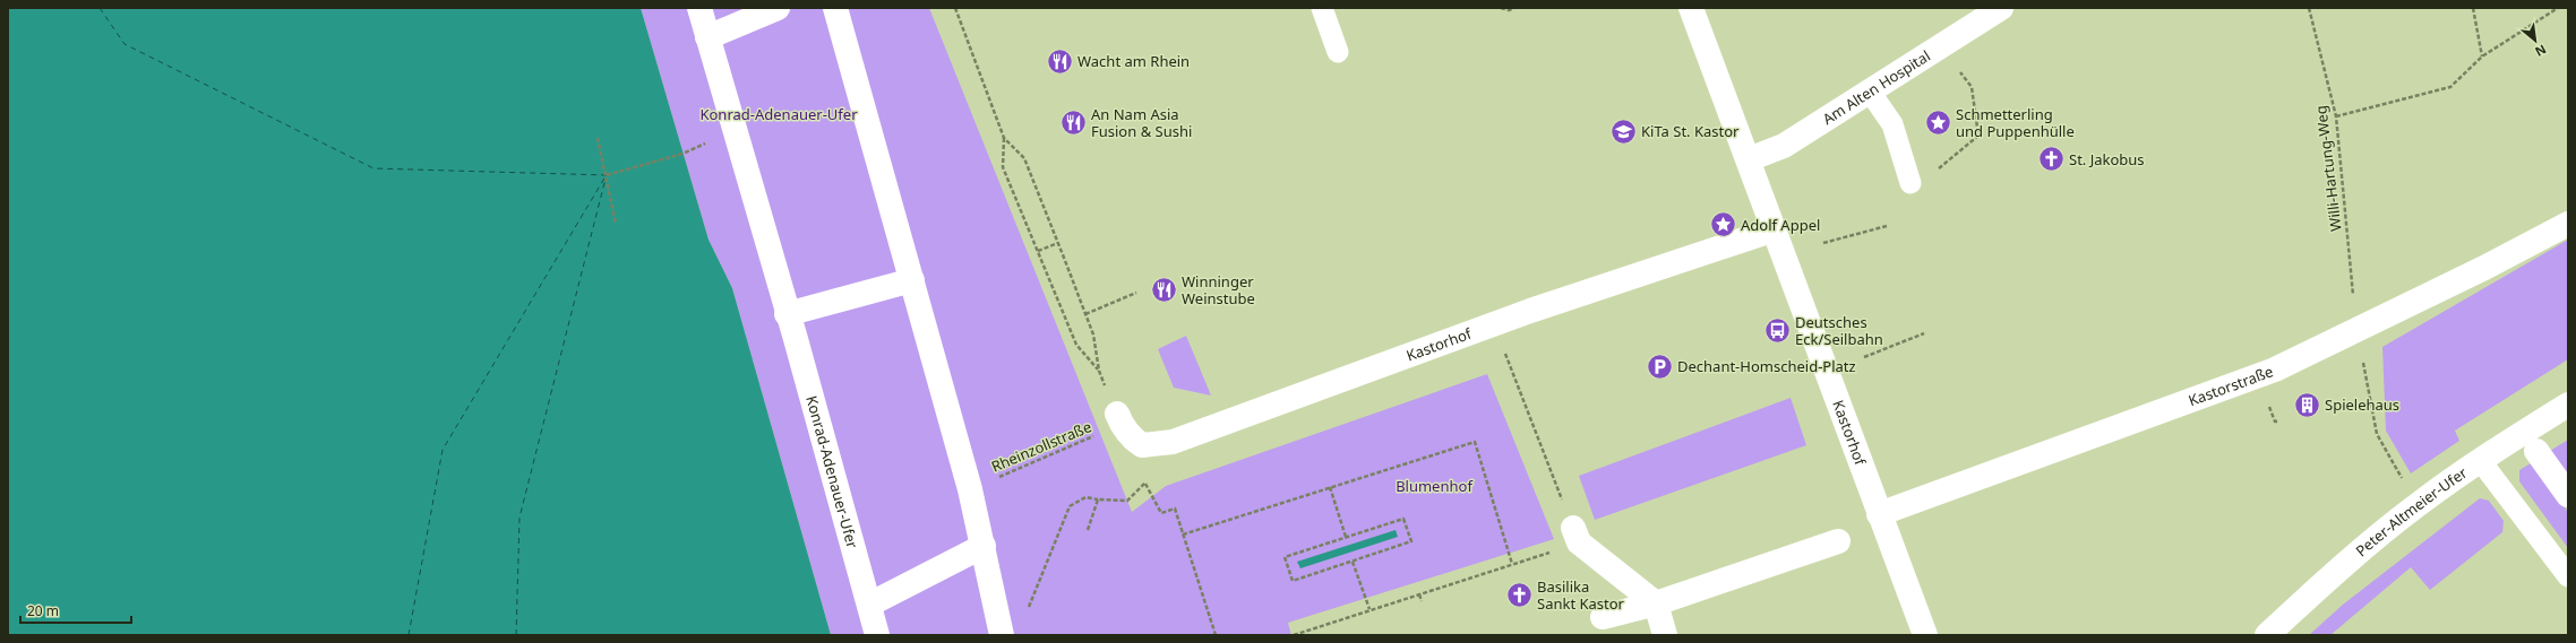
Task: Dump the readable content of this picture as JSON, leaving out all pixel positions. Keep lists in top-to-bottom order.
{
  "streets": {
    "street": [
      "Am Alten Hospital",
      "Kastorhof",
      "Kastorstraße",
      "Konrad-Adenauer-Ufer",
      "Peter-Altmeier-Ufer"
    ],
    "path": ["Willi-Hartung-Weg", "Rheinzollstraße"]
  },
  "crossings": [
    ["Am Alten Hospital", "Kastorhof"],
    ["Willi-Hartung-Weg", "Kastorstraße"],
    ["Kastorhof", "Kastorstraße"],
    ["Kastorhof", "Rheinzollstraße"]
  ],
  "parks": ["Konrad-Adenauer-Ufer", "Blumenhof"],
  "places": {
    "restaurant": ["Wacht am Rhein", "An Nam Asia Fusion & Sushi", "Winninger Weinstube"],
    "place": ["Schmetterling und Puppenhülle", "Adolf Appel"],
    "school or university": ["KiTa St. Kastor"],
    "church": ["St. Jakobus", "Basilika Sankt Kastor"],
    "bus stop": ["Deutsches Eck/Seilbahn"],
    "parking": ["Dechant-Homscheid-Platz"],
    "building": ["Spielehaus"]
  },
  "scale_bar": "20 m",
  "north": "bottom right"
}
